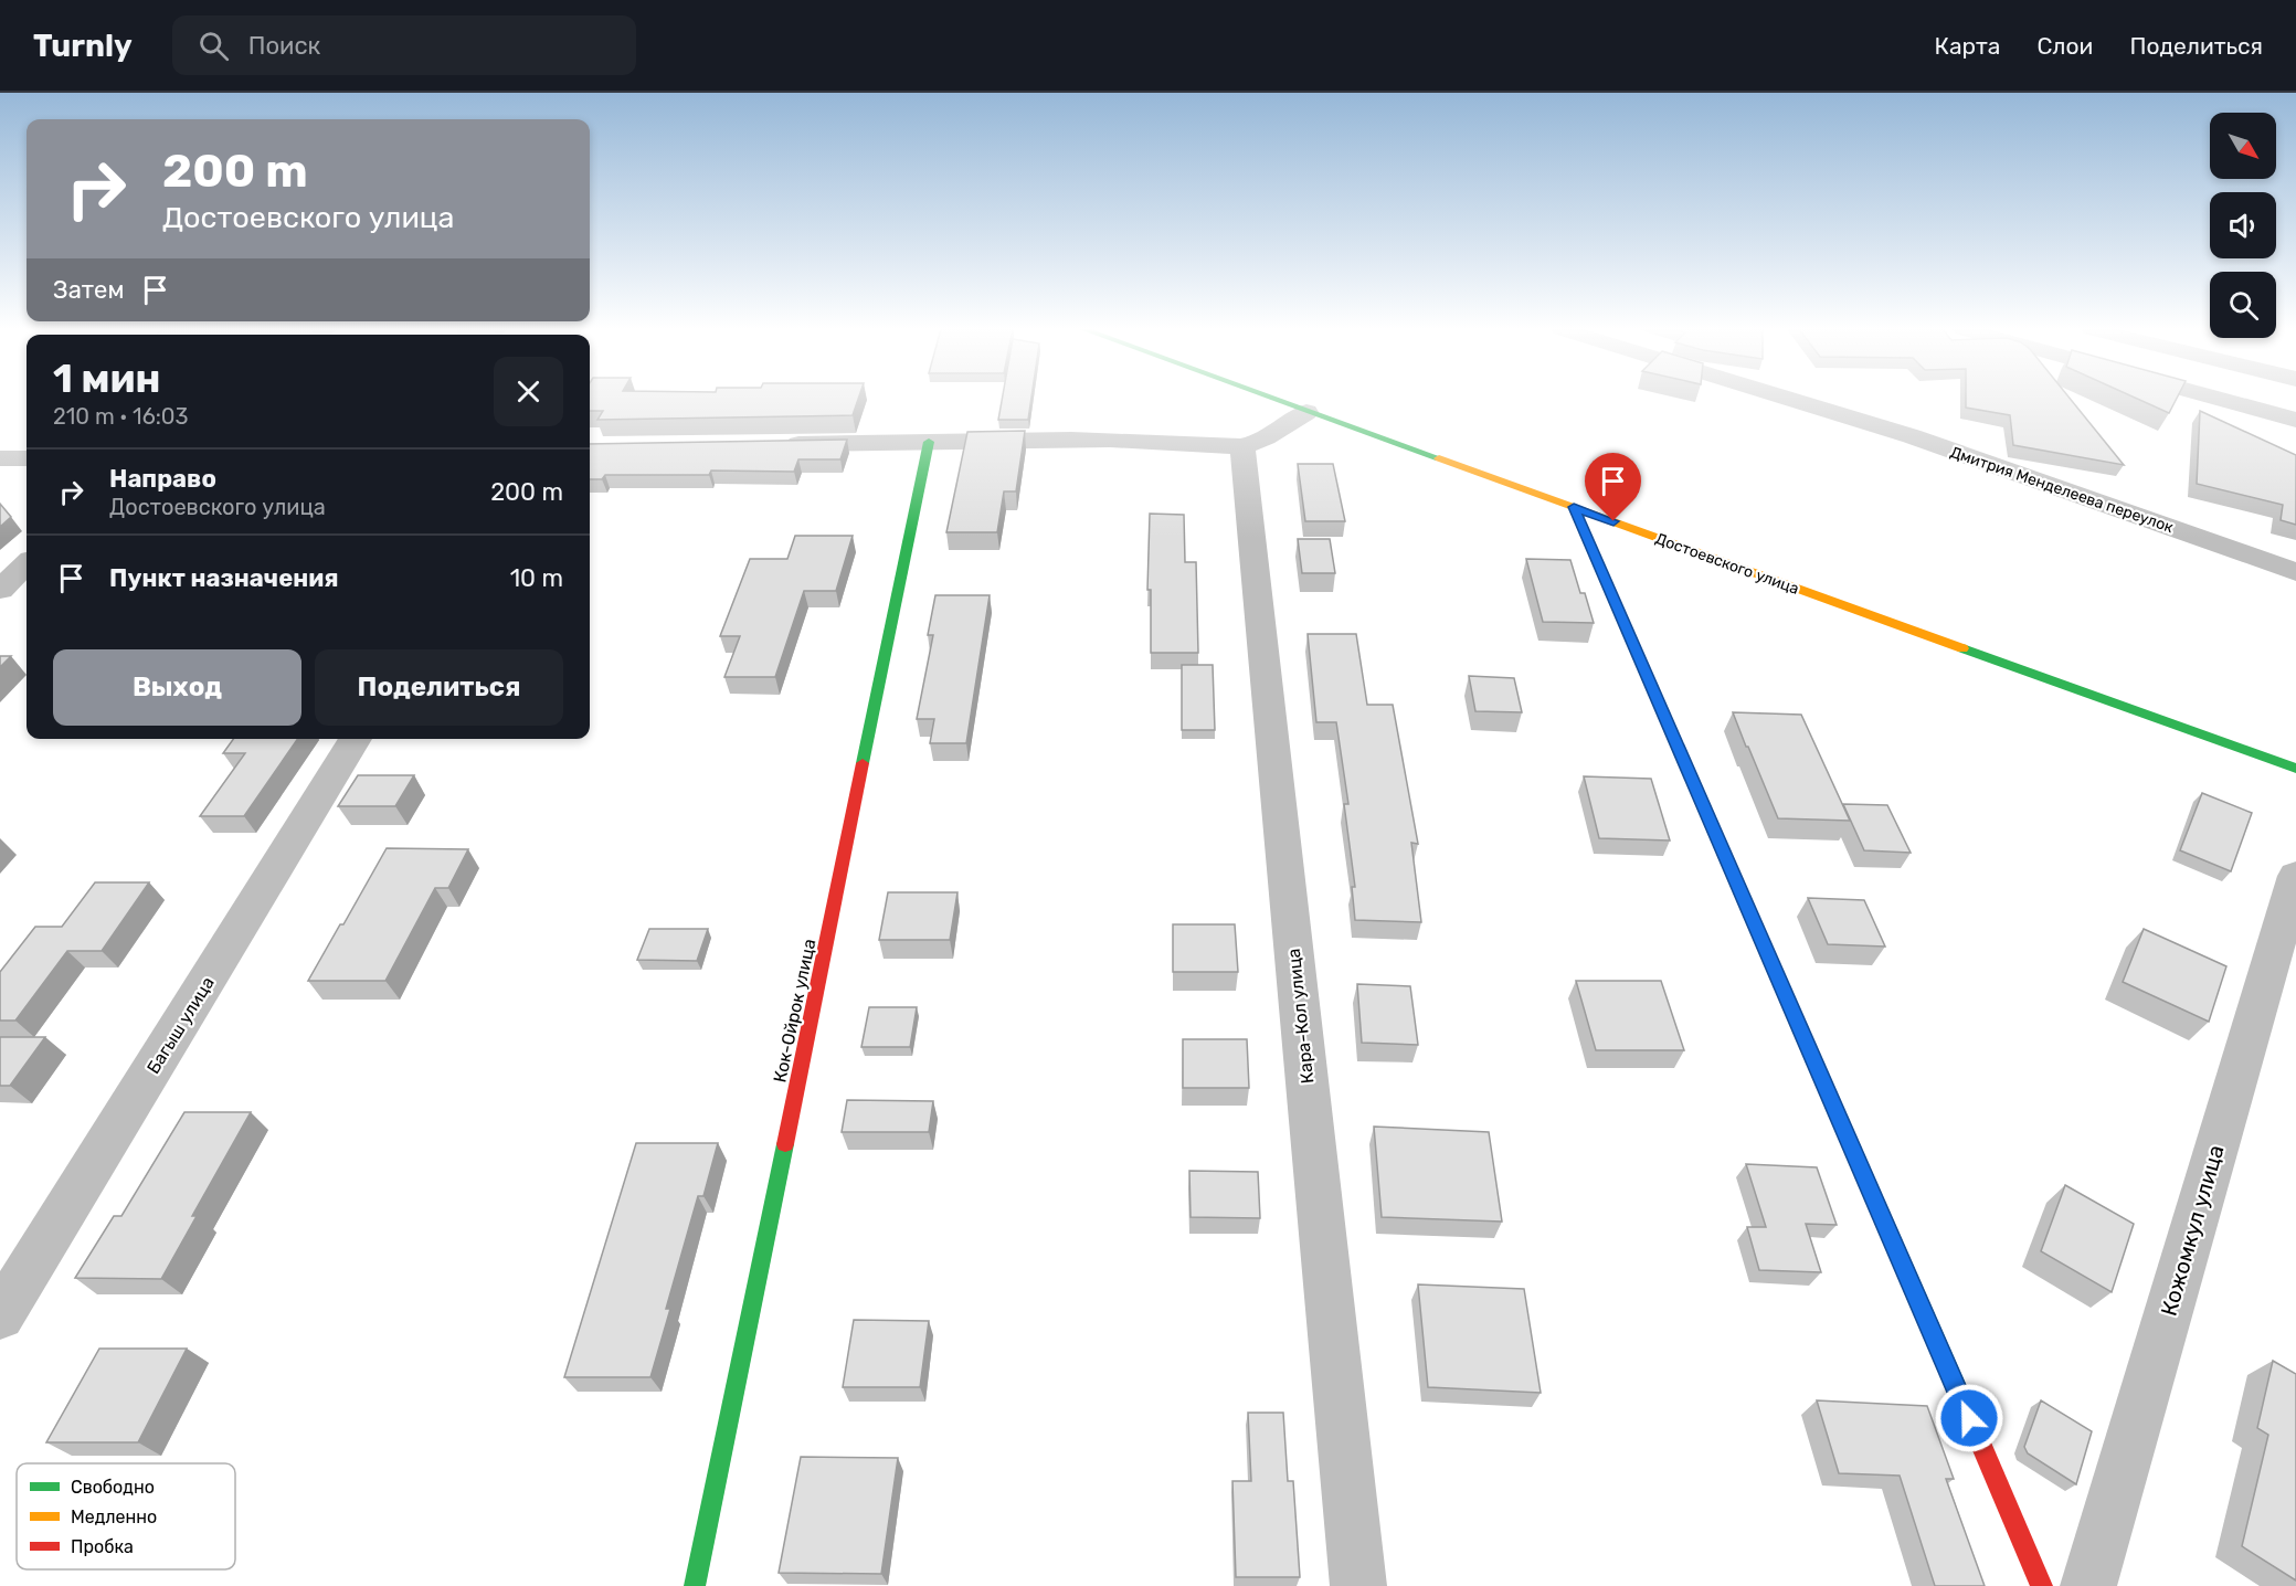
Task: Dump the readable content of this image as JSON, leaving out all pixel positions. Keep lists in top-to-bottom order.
{
  "streets": {
    "street": [
      "Дмитрия Менделеева переулок",
      "Достоевского улица",
      "Кок-Ойрок улица",
      "Кара-Кол улица",
      "Багыш улица",
      "Кожомкул улица"
    ]
  },
  "legend": ["Свободно", "Медленно", "Пробка"],
  "north": "bottom right",
  "page": {
    "header": "Turnly",
    "search": "Поиск",
    "nav": ["Карта", "Слои", "Поделиться"],
    "turn": ["200 m", "Достоевского улица"],
    "then": "Затем",
    "heading": ["1 мин", "210 m · 16:03"],
    "list": [
      {
        "name": "Направо",
        "note": "Достоевского улица",
        "value": "200 m"
      },
      {
        "name": "Пункт назначения",
        "value": "10 m"
      }
    ],
    "buttons": ["Выход", "Поделиться"]
  }
}
